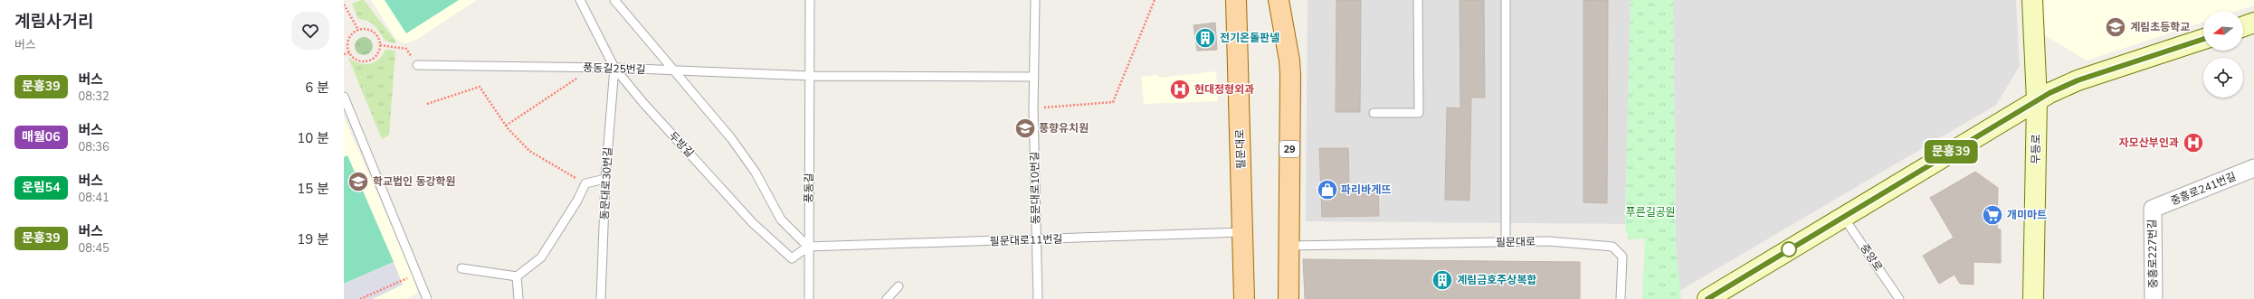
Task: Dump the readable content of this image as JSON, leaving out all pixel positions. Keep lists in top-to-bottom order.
{
  "streets": {
    "main road": ["필문대로", "29", "무등로"],
    "street": ["중흥로241번길", "중흥로227번길"],
    "lane": [
      "풍동길25번길",
      "두방길",
      "동문대로30번길",
      "풍동길",
      "동문대로10번길",
      "필문대로11번길",
      "중앙로"
    ]
  },
  "crossings": [
    ["풍동길25번길", "두방길"],
    ["풍동길25번길", "동문대로30번길"],
    ["풍동길25번길", "풍동길"],
    ["두방길", "동문대로30번길"],
    ["두방길", "풍동길"],
    ["두방길", "필문대로11번길"],
    ["필문대로", "29"],
    ["필문대로", "필문대로11번길"],
    ["풍동길", "필문대로11번길"],
    ["동문대로10번길", "필문대로11번길"],
    ["중흥로241번길", "중흥로227번길"]
  ],
  "parks": ["푸른길공원"],
  "places": {
    "school or university": ["계림초등학교", "풍향유치원", "학교법인 동강학원"],
    "building": ["전기온돌판넬", "계림금호주상복합"],
    "hospital": ["현대정형외과", "자모산부인과"],
    "shop": ["파리바게뜨"],
    "supermarket": ["개미마트"]
  },
  "lines": ["bus line 문흥39"],
  "north": "left",
  "page": {
    "heading": ["계림사거리", "버스"],
    "on_map": "문흥39",
    "list": [
      {
        "mark": "문흥39",
        "name": "버스",
        "note": "08:32",
        "value": "6 분"
      },
      {
        "mark": "매월06",
        "name": "버스",
        "note": "08:36",
        "value": "10 분"
      },
      {
        "mark": "운림54",
        "name": "버스",
        "note": "08:41",
        "value": "15 분"
      },
      {
        "mark": "문흥39",
        "name": "버스",
        "note": "08:45",
        "value": "19 분"
      }
    ]
  }
}
